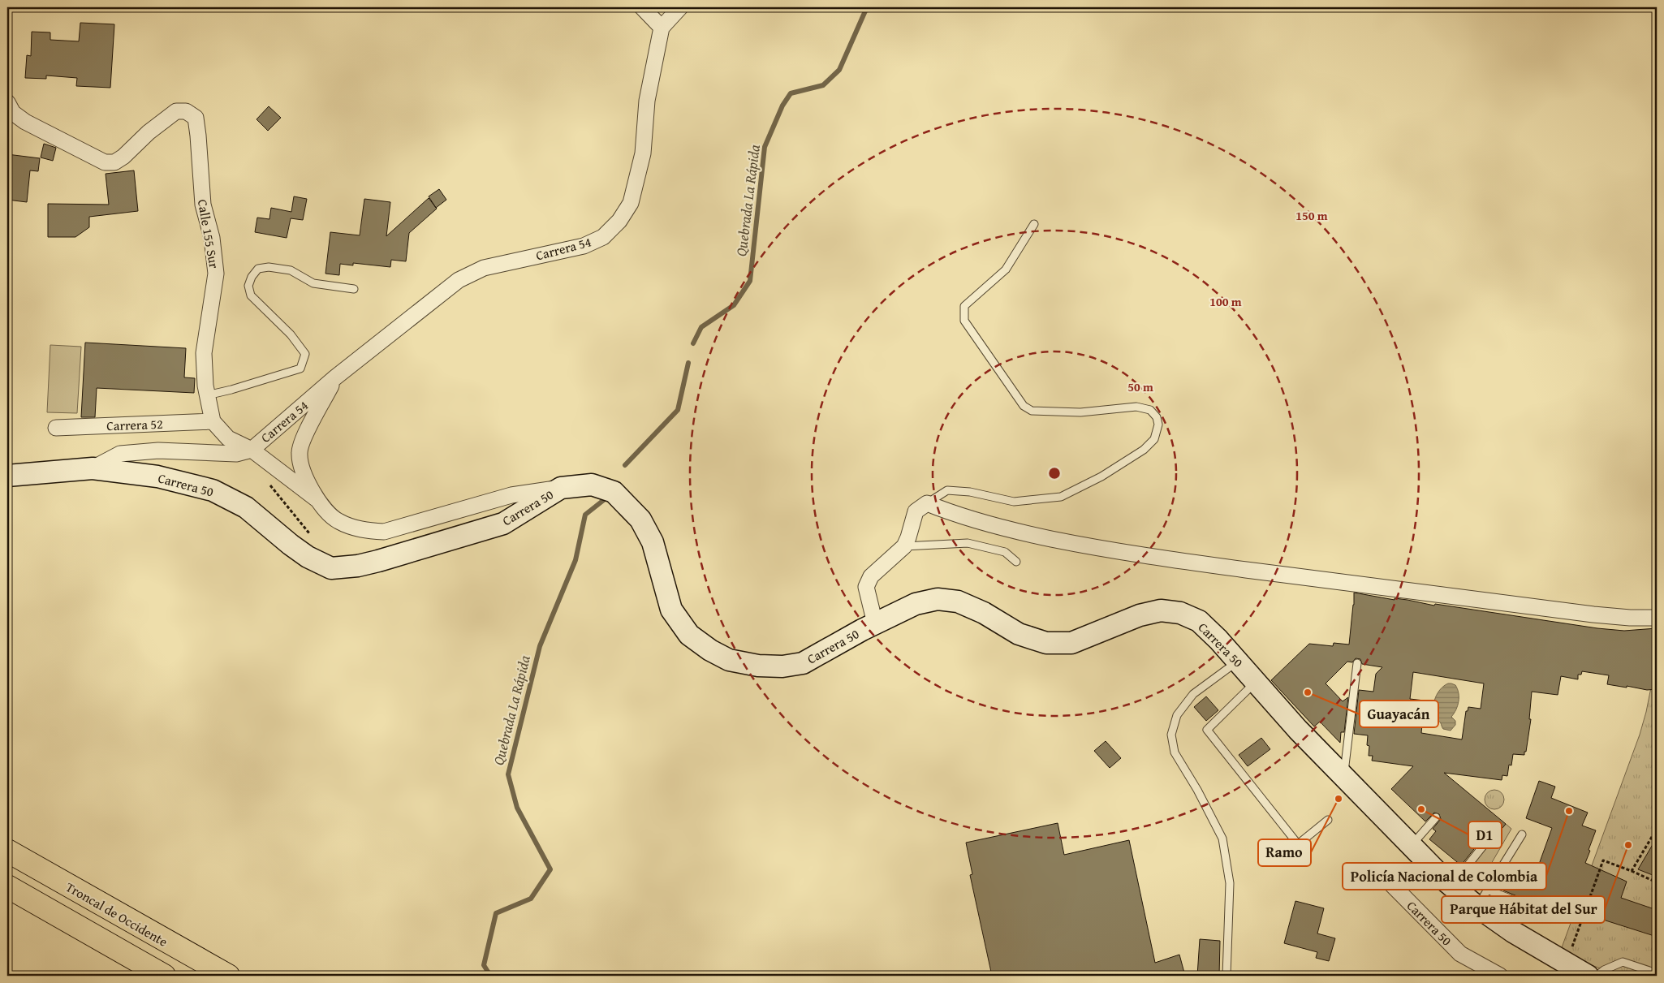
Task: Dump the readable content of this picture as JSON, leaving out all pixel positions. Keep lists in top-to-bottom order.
{
  "streets": {
    "highway": ["Troncal de Occidente"],
    "main road": ["Carrera 50"],
    "street": ["Calle 155 Sur", "Carrera 54", "Carrera 52"]
  },
  "crossings": [
    ["Calle 155 Sur", "Carrera 52"],
    ["Carrera 54", "Carrera 50"]
  ],
  "water": ["Quebrada La Rápida"],
  "places": [
    "Guayacán",
    "Ramo",
    "D1",
    "Policía Nacional de Colombia",
    "Parque Hábitat del Sur"
  ],
  "rings": ["150 m", "100 m", "50 m"]
}
